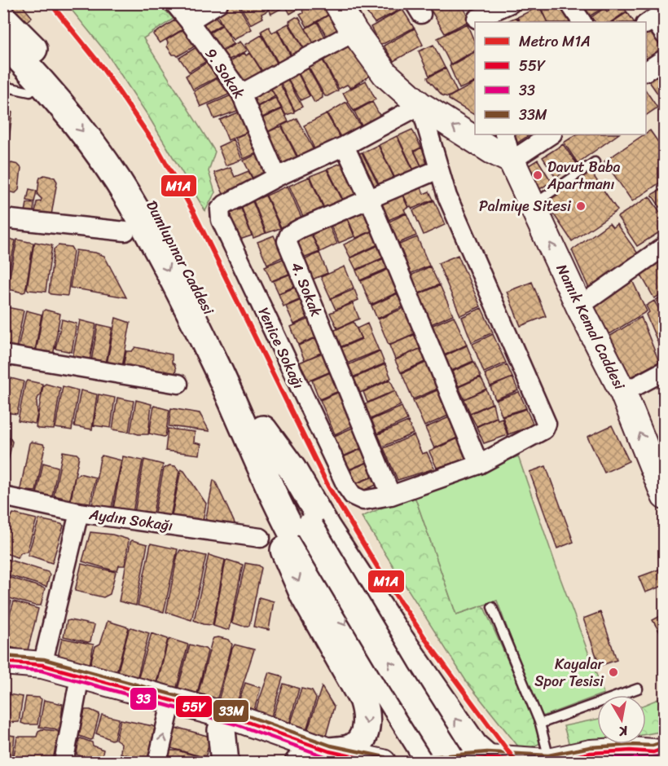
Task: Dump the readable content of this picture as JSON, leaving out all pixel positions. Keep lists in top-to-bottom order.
{
  "streets": {
    "main road": ["Dumlupınar Caddesi", "Namık Kemal Caddesi"],
    "street": [
      "9. Sokak",
      "4. Sokak",
      "Yenice Sokağı",
      "Aydın Sokağı"
    ]
  },
  "crossings": [
    ["9. Sokak", "Yenice Sokağı"],
    ["4. Sokak", "Yenice Sokağı"]
  ],
  "one_way": ["Namık Kemal Caddesi"],
  "places": ["Davut Baba Apartmanı", "Palmiye Sitesi", "Kayalar Spor Tesisi"],
  "lines": [
    "metro line M1A",
    "transit line 33M",
    "transit line 55Y",
    "transit line 33"
  ],
  "legend": [
    "Metro M1A",
    "55Y",
    "33",
    "33M"
  ],
  "north": "bottom"
}
